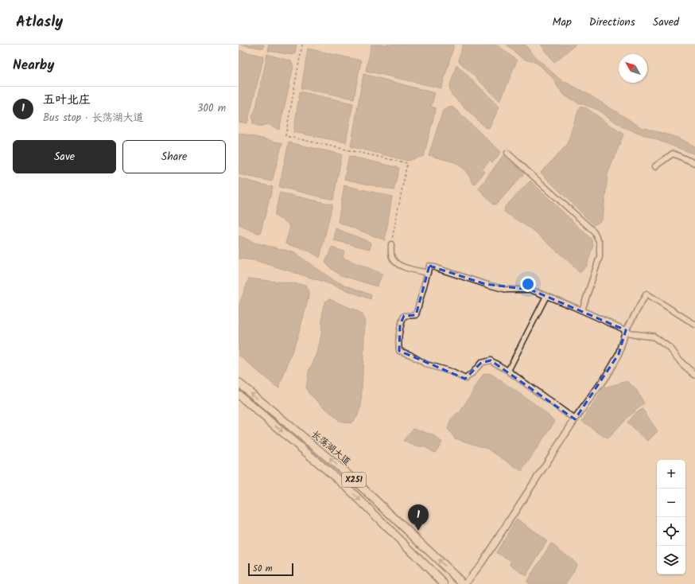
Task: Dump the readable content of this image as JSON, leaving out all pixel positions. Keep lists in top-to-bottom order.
{
  "streets": {
    "main road": ["长荡湖大道", "X251"]
  },
  "scale_bar": "50 m",
  "north": "top left",
  "page": {
    "header": "Atlasly",
    "nav": ["Map", "Directions", "Saved"],
    "heading": "Nearby",
    "list": [
      {
        "mark": "1",
        "name": "五叶北庄",
        "note": "Bus stop · 长荡湖大道",
        "value": "300 m"
      }
    ],
    "buttons": ["Save", "Share"],
    "map_buttons": ["+", "−"],
    "pins": "1",
    "scale": "50 m"
  }
}
